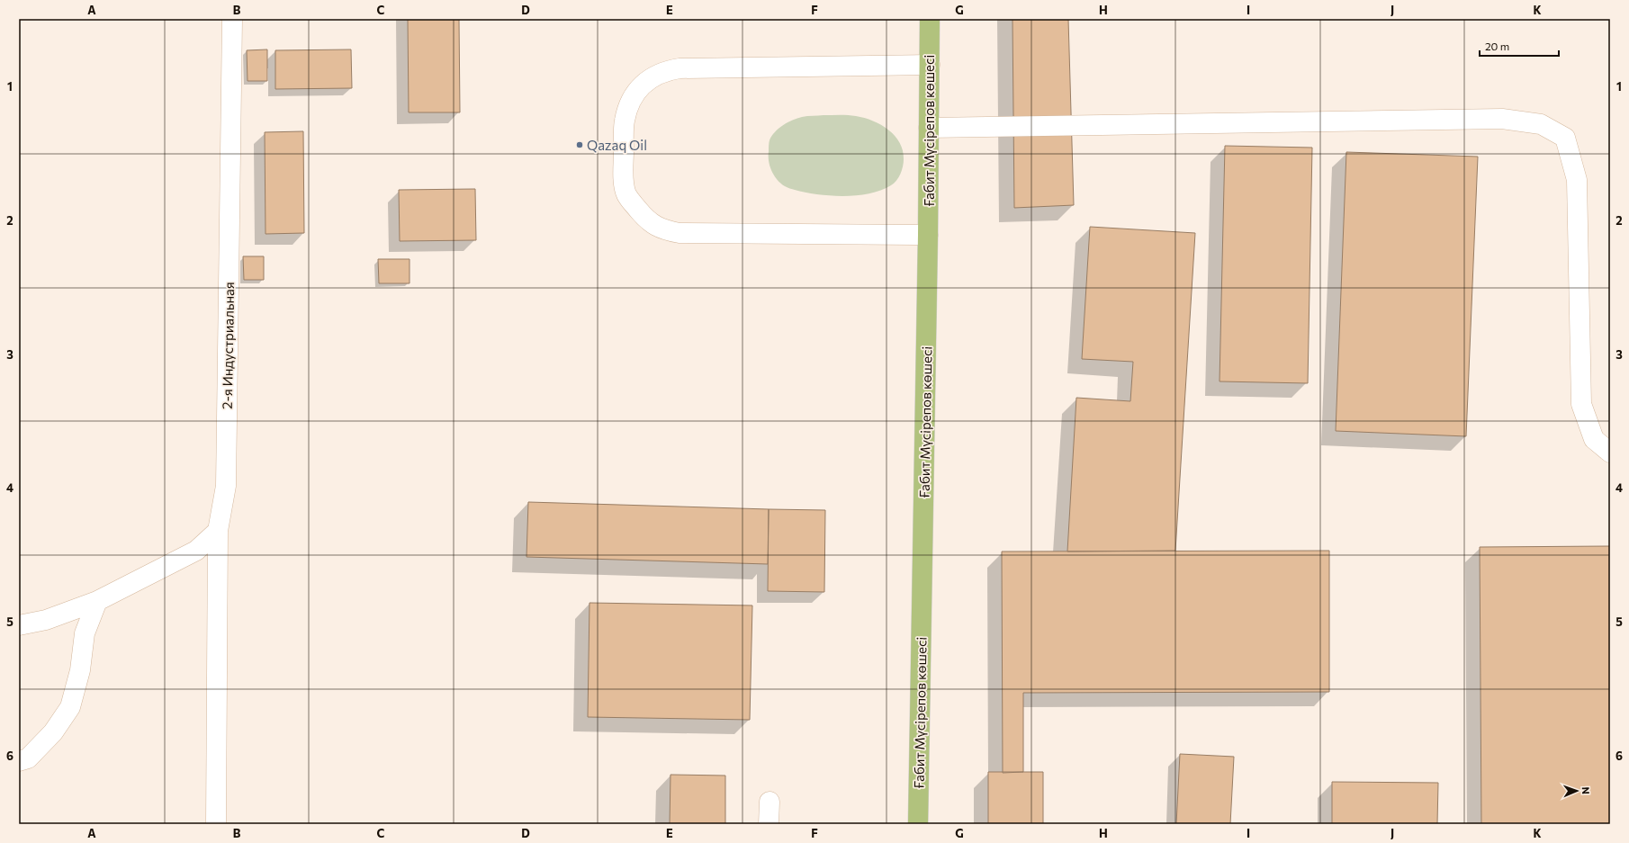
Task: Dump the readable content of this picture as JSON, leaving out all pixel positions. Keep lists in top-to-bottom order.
{
  "streets": {
    "main road": ["Ғабит Мүсірепов көшесі"],
    "street": ["2-я Индустриальная"]
  },
  "places": ["Qazaq Oil"],
  "scale_bar": "20 m",
  "north": "right",
  "grid": {
    "columns": [
      "A",
      "B",
      "C",
      "D",
      "E",
      "F",
      "G",
      "H",
      "I",
      "J",
      "K"
    ],
    "rows": [
      "1",
      "2",
      "3",
      "4",
      "5",
      "6"
    ]
  }
}
